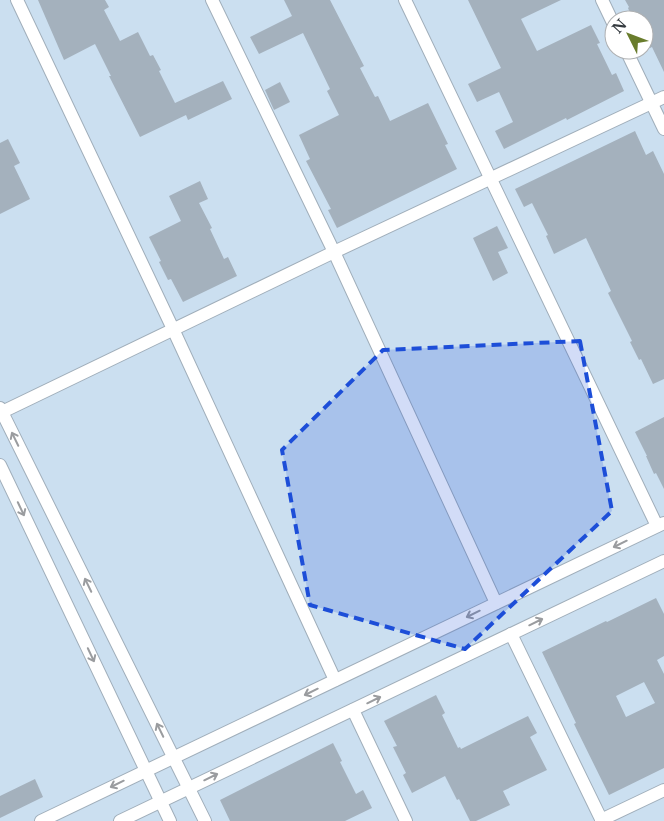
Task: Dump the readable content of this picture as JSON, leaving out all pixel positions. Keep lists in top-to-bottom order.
{
  "north": "top left"
}
